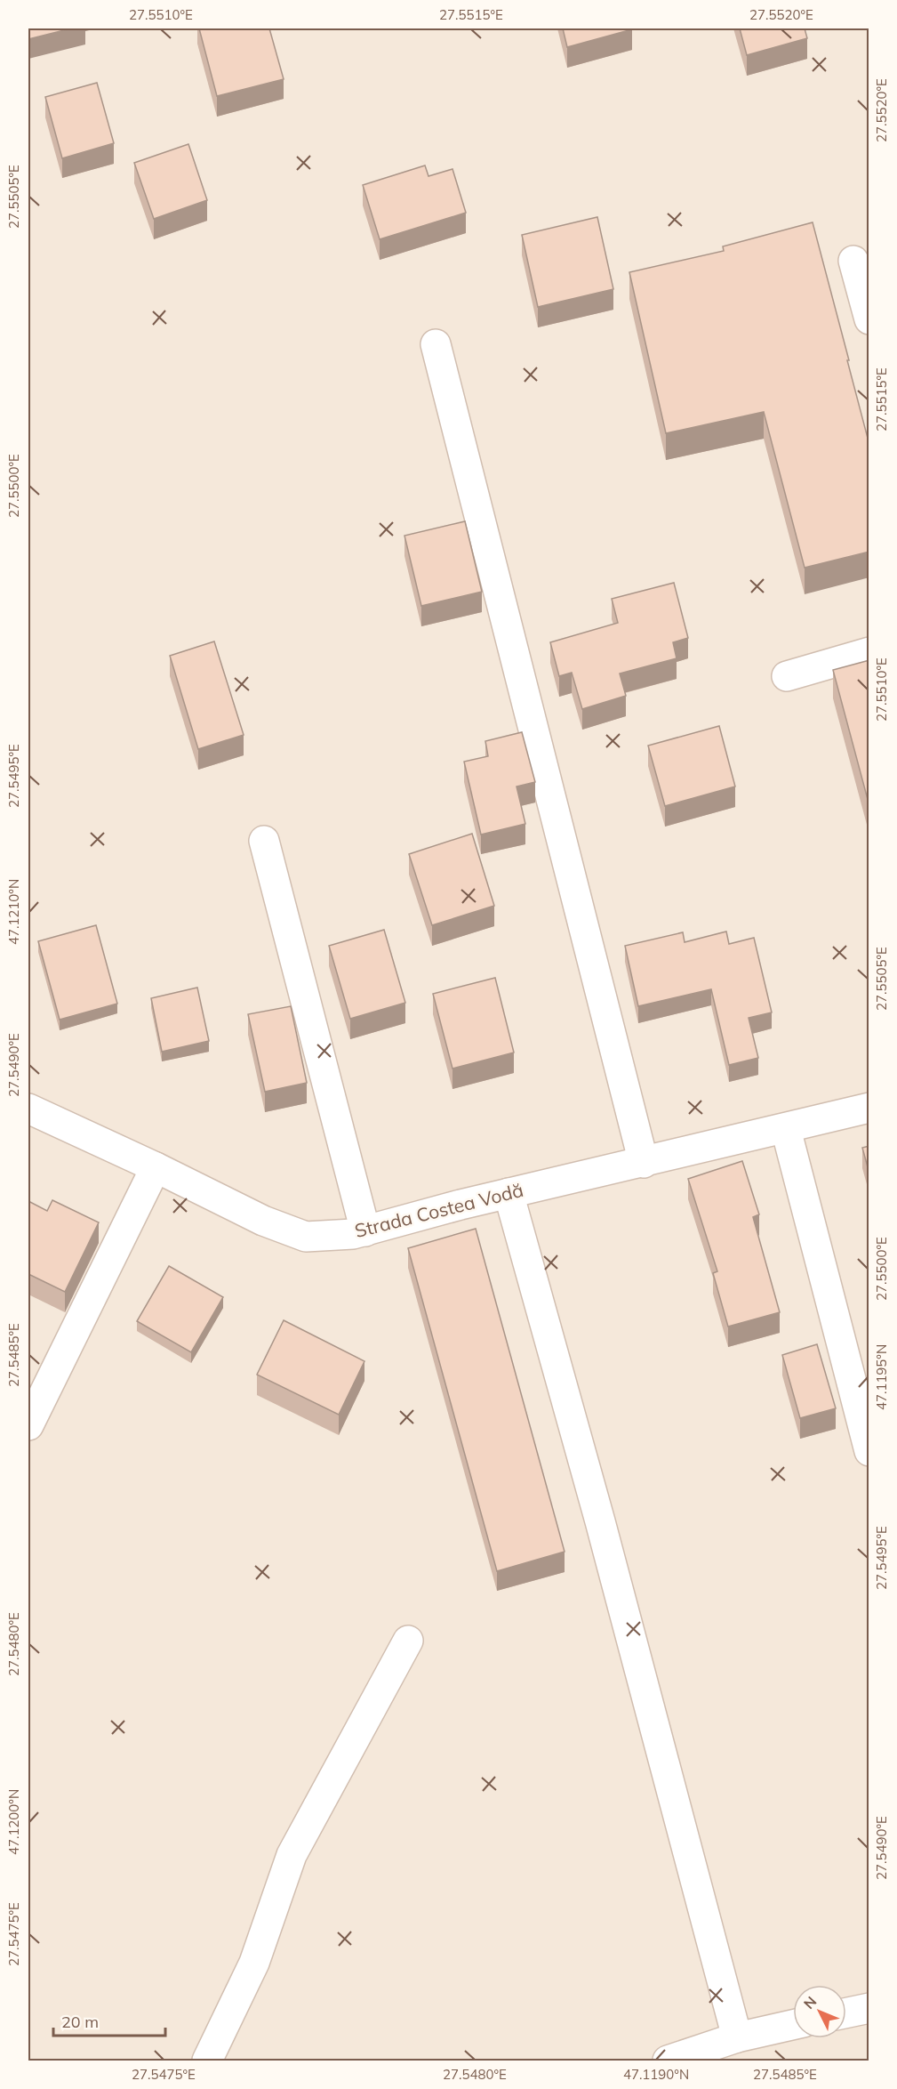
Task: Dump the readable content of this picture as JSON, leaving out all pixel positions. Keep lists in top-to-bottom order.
{
  "streets": {
    "street": ["Strada Costea Vodă"]
  },
  "scale_bar": "20 m",
  "north": "top left",
  "coordinates": [
    "27.5510°E",
    "27.5515°E",
    "27.5520°E",
    "27.5505°E",
    "27.5500°E",
    "27.5495°E",
    "47.1210°N",
    "27.5490°E",
    "27.5485°E",
    "47.1195°N",
    "27.5480°E",
    "47.1200°N",
    "27.5475°E",
    "47.1190°N"
  ]
}
